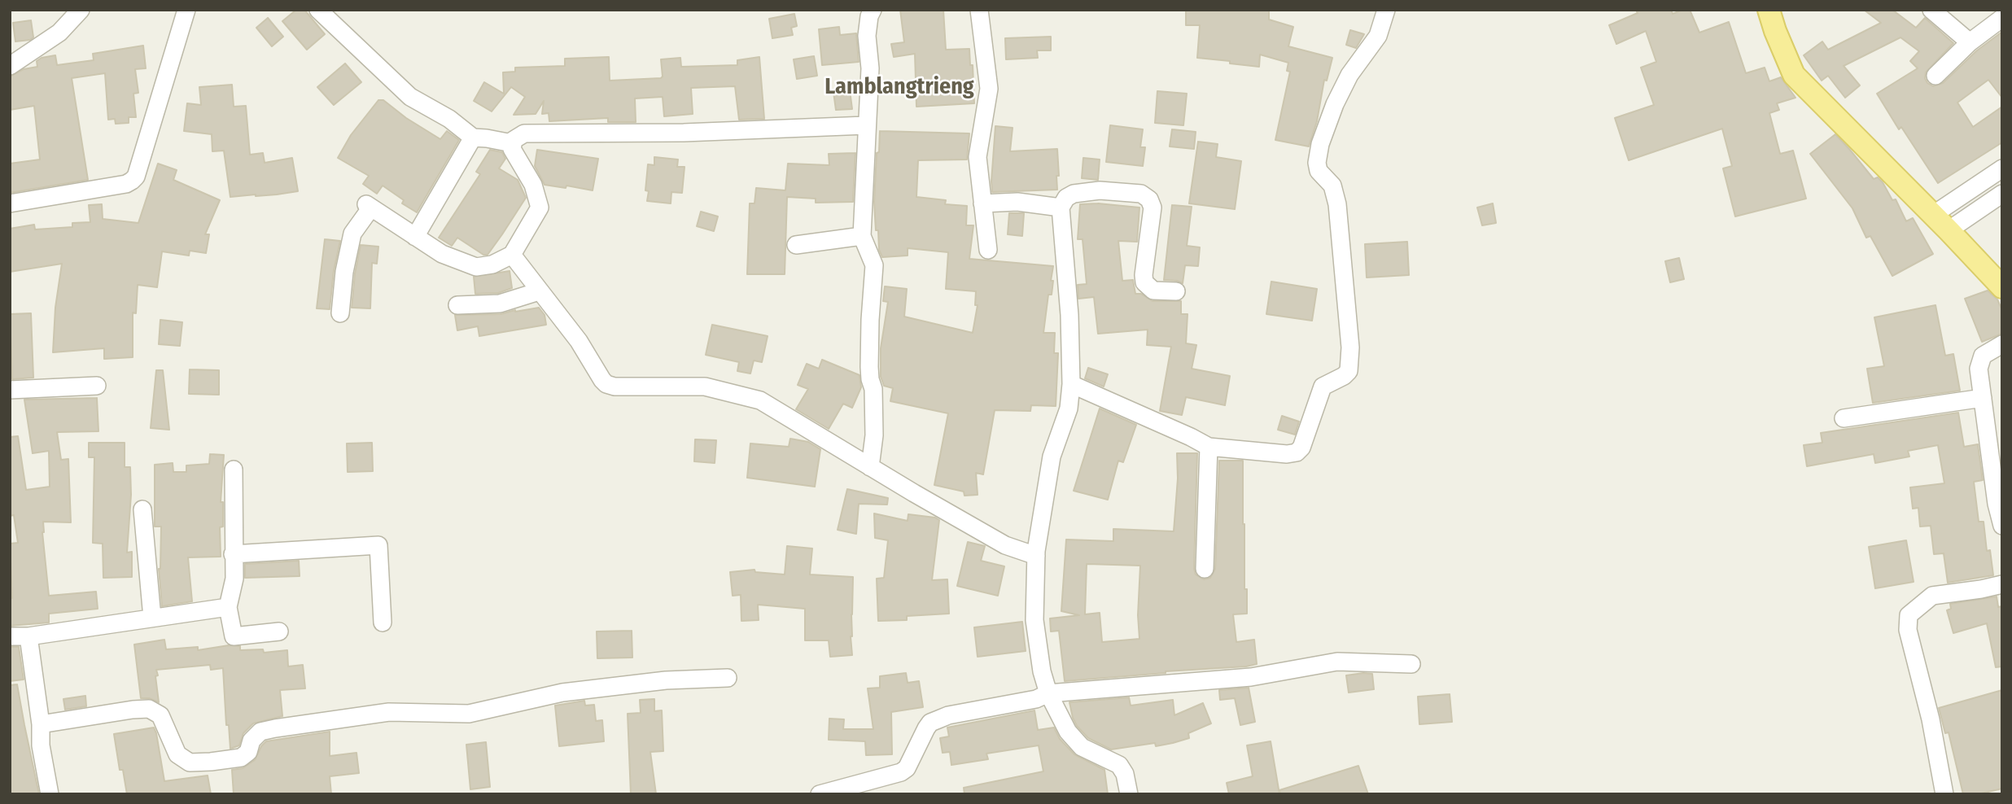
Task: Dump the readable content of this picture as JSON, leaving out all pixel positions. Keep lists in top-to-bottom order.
{
  "districts": ["Lamblangtrieng"]
}
